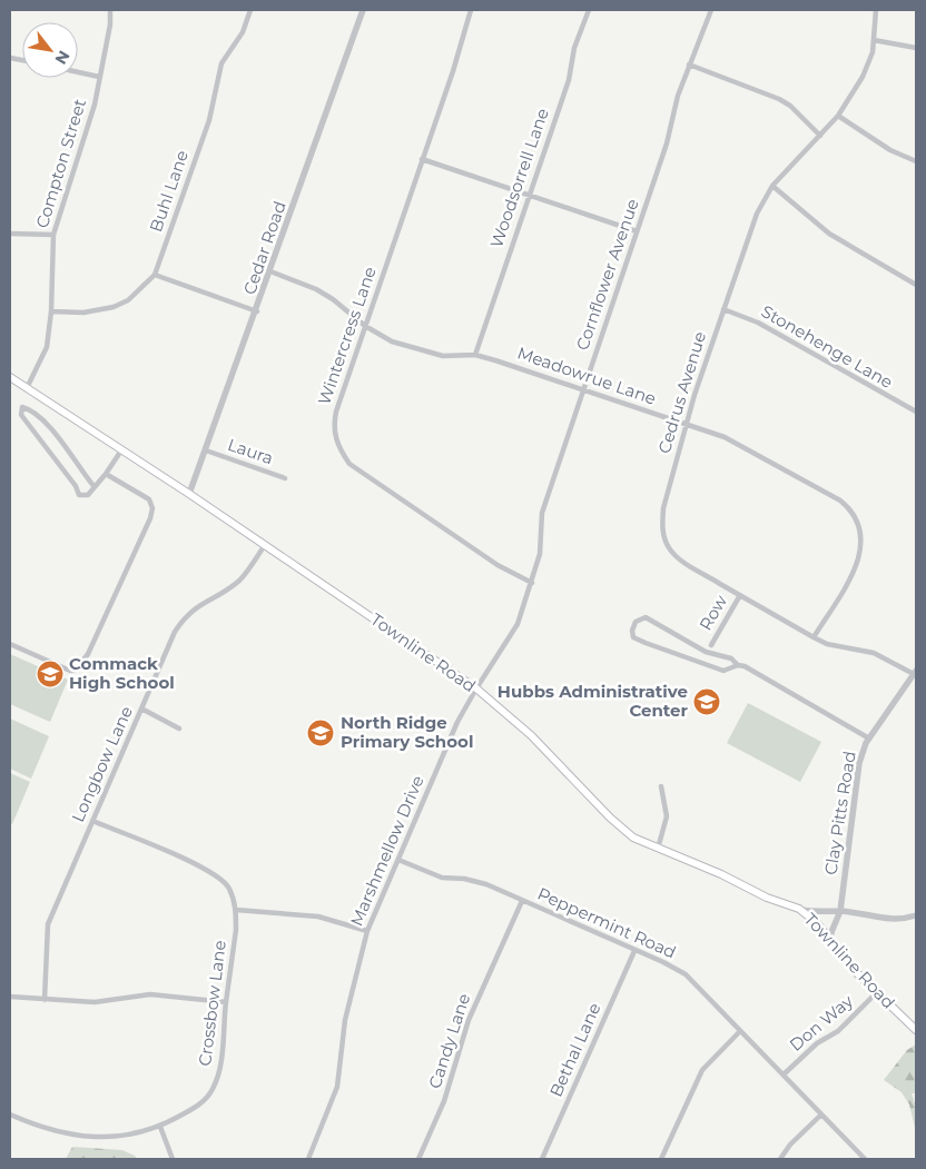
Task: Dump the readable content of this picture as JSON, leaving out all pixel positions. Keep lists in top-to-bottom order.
{
  "streets": {
    "main road": ["Townline Road"],
    "street": [
      "Compton Street",
      "Woodsorrell Lane",
      "Buhl Lane",
      "Cedar Road",
      "Cornflower Avenue",
      "Wintercress Lane",
      "Stonehenge Lane",
      "Meadowrue Lane",
      "Cedrus Avenue",
      "Laura",
      "Row",
      "Longbow Lane",
      "Clay Pitts Road",
      "Marshmellow Drive",
      "Peppermint Road",
      "Crossbow Lane",
      "Don Way",
      "Candy Lane",
      "Bethal Lane"
    ]
  },
  "crossings": [
    ["Compton Street", "Buhl Lane"],
    ["Compton Street", "Townline Road"],
    ["Woodsorrell Lane", "Meadowrue Lane"],
    ["Cedar Road", "Meadowrue Lane"],
    ["Cedar Road", "Laura"],
    ["Cedar Road", "Townline Road"],
    ["Cornflower Avenue", "Wintercress Lane"],
    ["Cornflower Avenue", "Meadowrue Lane"],
    ["Cornflower Avenue", "Marshmellow Drive"],
    ["Wintercress Lane", "Meadowrue Lane"],
    ["Wintercress Lane", "Marshmellow Drive"],
    ["Stonehenge Lane", "Cedrus Avenue"],
    ["Meadowrue Lane", "Cedrus Avenue"],
    ["Cedrus Avenue", "Row"],
    ["Cedrus Avenue", "Clay Pitts Road"],
    ["Townline Road", "Longbow Lane"],
    ["Townline Road", "Clay Pitts Road"],
    ["Townline Road", "Marshmellow Drive"],
    ["Townline Road", "Don Way"],
    ["Longbow Lane", "Crossbow Lane"],
    ["Marshmellow Drive", "Peppermint Road"],
    ["Peppermint Road", "Don Way"],
    ["Peppermint Road", "Candy Lane"],
    ["Peppermint Road", "Bethal Lane"]
  ],
  "places": {
    "school or university": ["Commack High School", "Hubbs Administrative Center", "North Ridge Primary School"]
  },
  "north": "bottom right"
}
